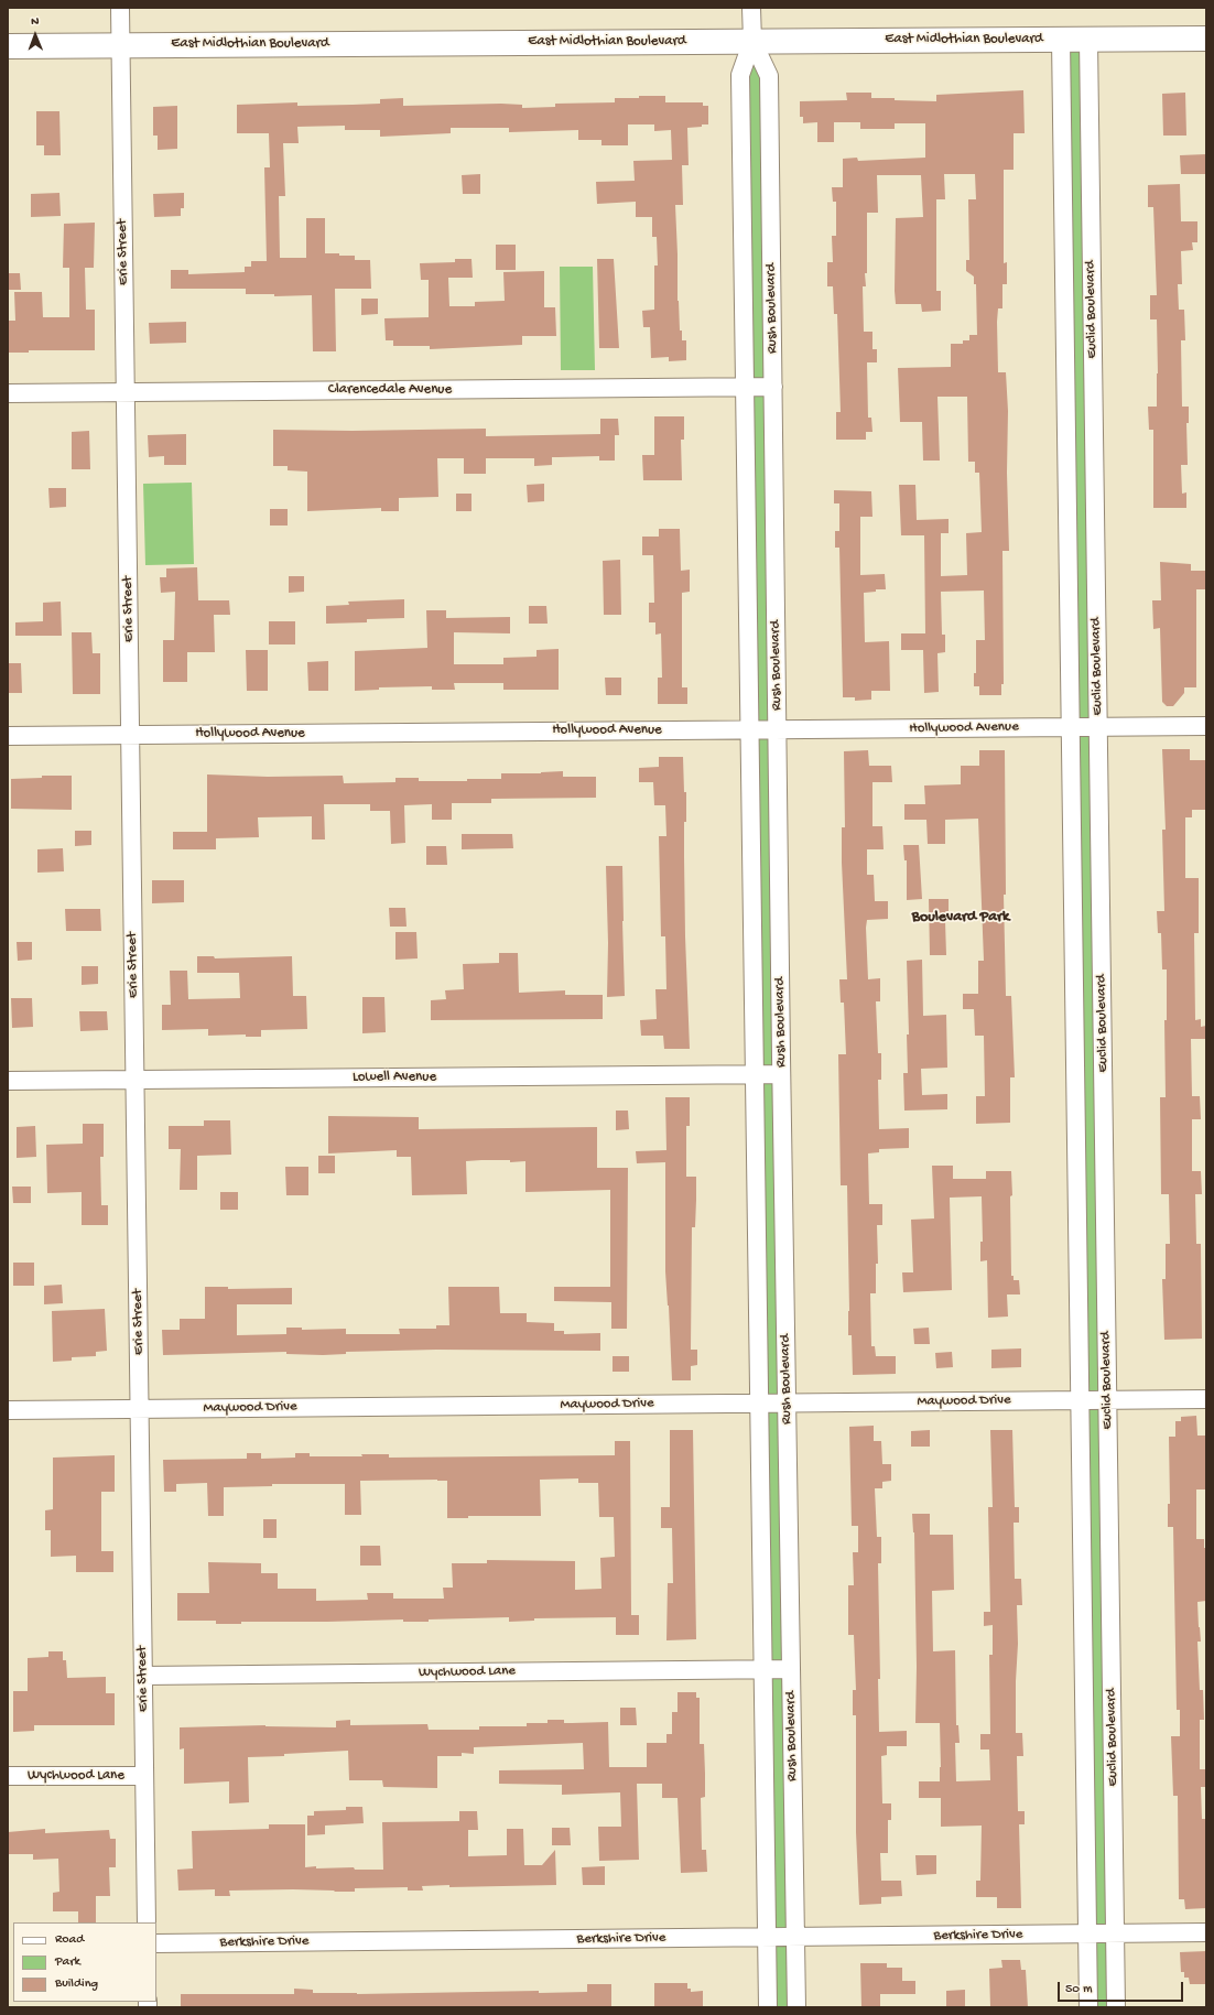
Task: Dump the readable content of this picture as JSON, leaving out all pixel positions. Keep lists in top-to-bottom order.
{
  "streets": {
    "main road": ["East Midlothian Boulevard"],
    "street": [
      "Erie Street",
      "Rush Boulevard",
      "Euclid Boulevard",
      "Clarencedale Avenue",
      "Hollywood Avenue",
      "Lowell Avenue",
      "Maywood Drive",
      "Wychwood Lane",
      "Berkshire Drive"
    ]
  },
  "crossings": [
    ["East Midlothian Boulevard", "Erie Street"],
    ["East Midlothian Boulevard", "Rush Boulevard"],
    ["East Midlothian Boulevard", "Euclid Boulevard"],
    ["Erie Street", "Clarencedale Avenue"],
    ["Erie Street", "Hollywood Avenue"],
    ["Erie Street", "Lowell Avenue"],
    ["Erie Street", "Maywood Drive"],
    ["Erie Street", "Wychwood Lane"],
    ["Rush Boulevard", "Clarencedale Avenue"],
    ["Rush Boulevard", "Hollywood Avenue"],
    ["Rush Boulevard", "Lowell Avenue"],
    ["Rush Boulevard", "Maywood Drive"],
    ["Rush Boulevard", "Wychwood Lane"],
    ["Rush Boulevard", "Berkshire Drive"],
    ["Euclid Boulevard", "Hollywood Avenue"],
    ["Euclid Boulevard", "Maywood Drive"],
    ["Euclid Boulevard", "Berkshire Drive"]
  ],
  "districts": ["Boulevard Park"],
  "legend": ["Road", "Park", "Building"],
  "scale_bar": "50 m",
  "north": "top"
}
